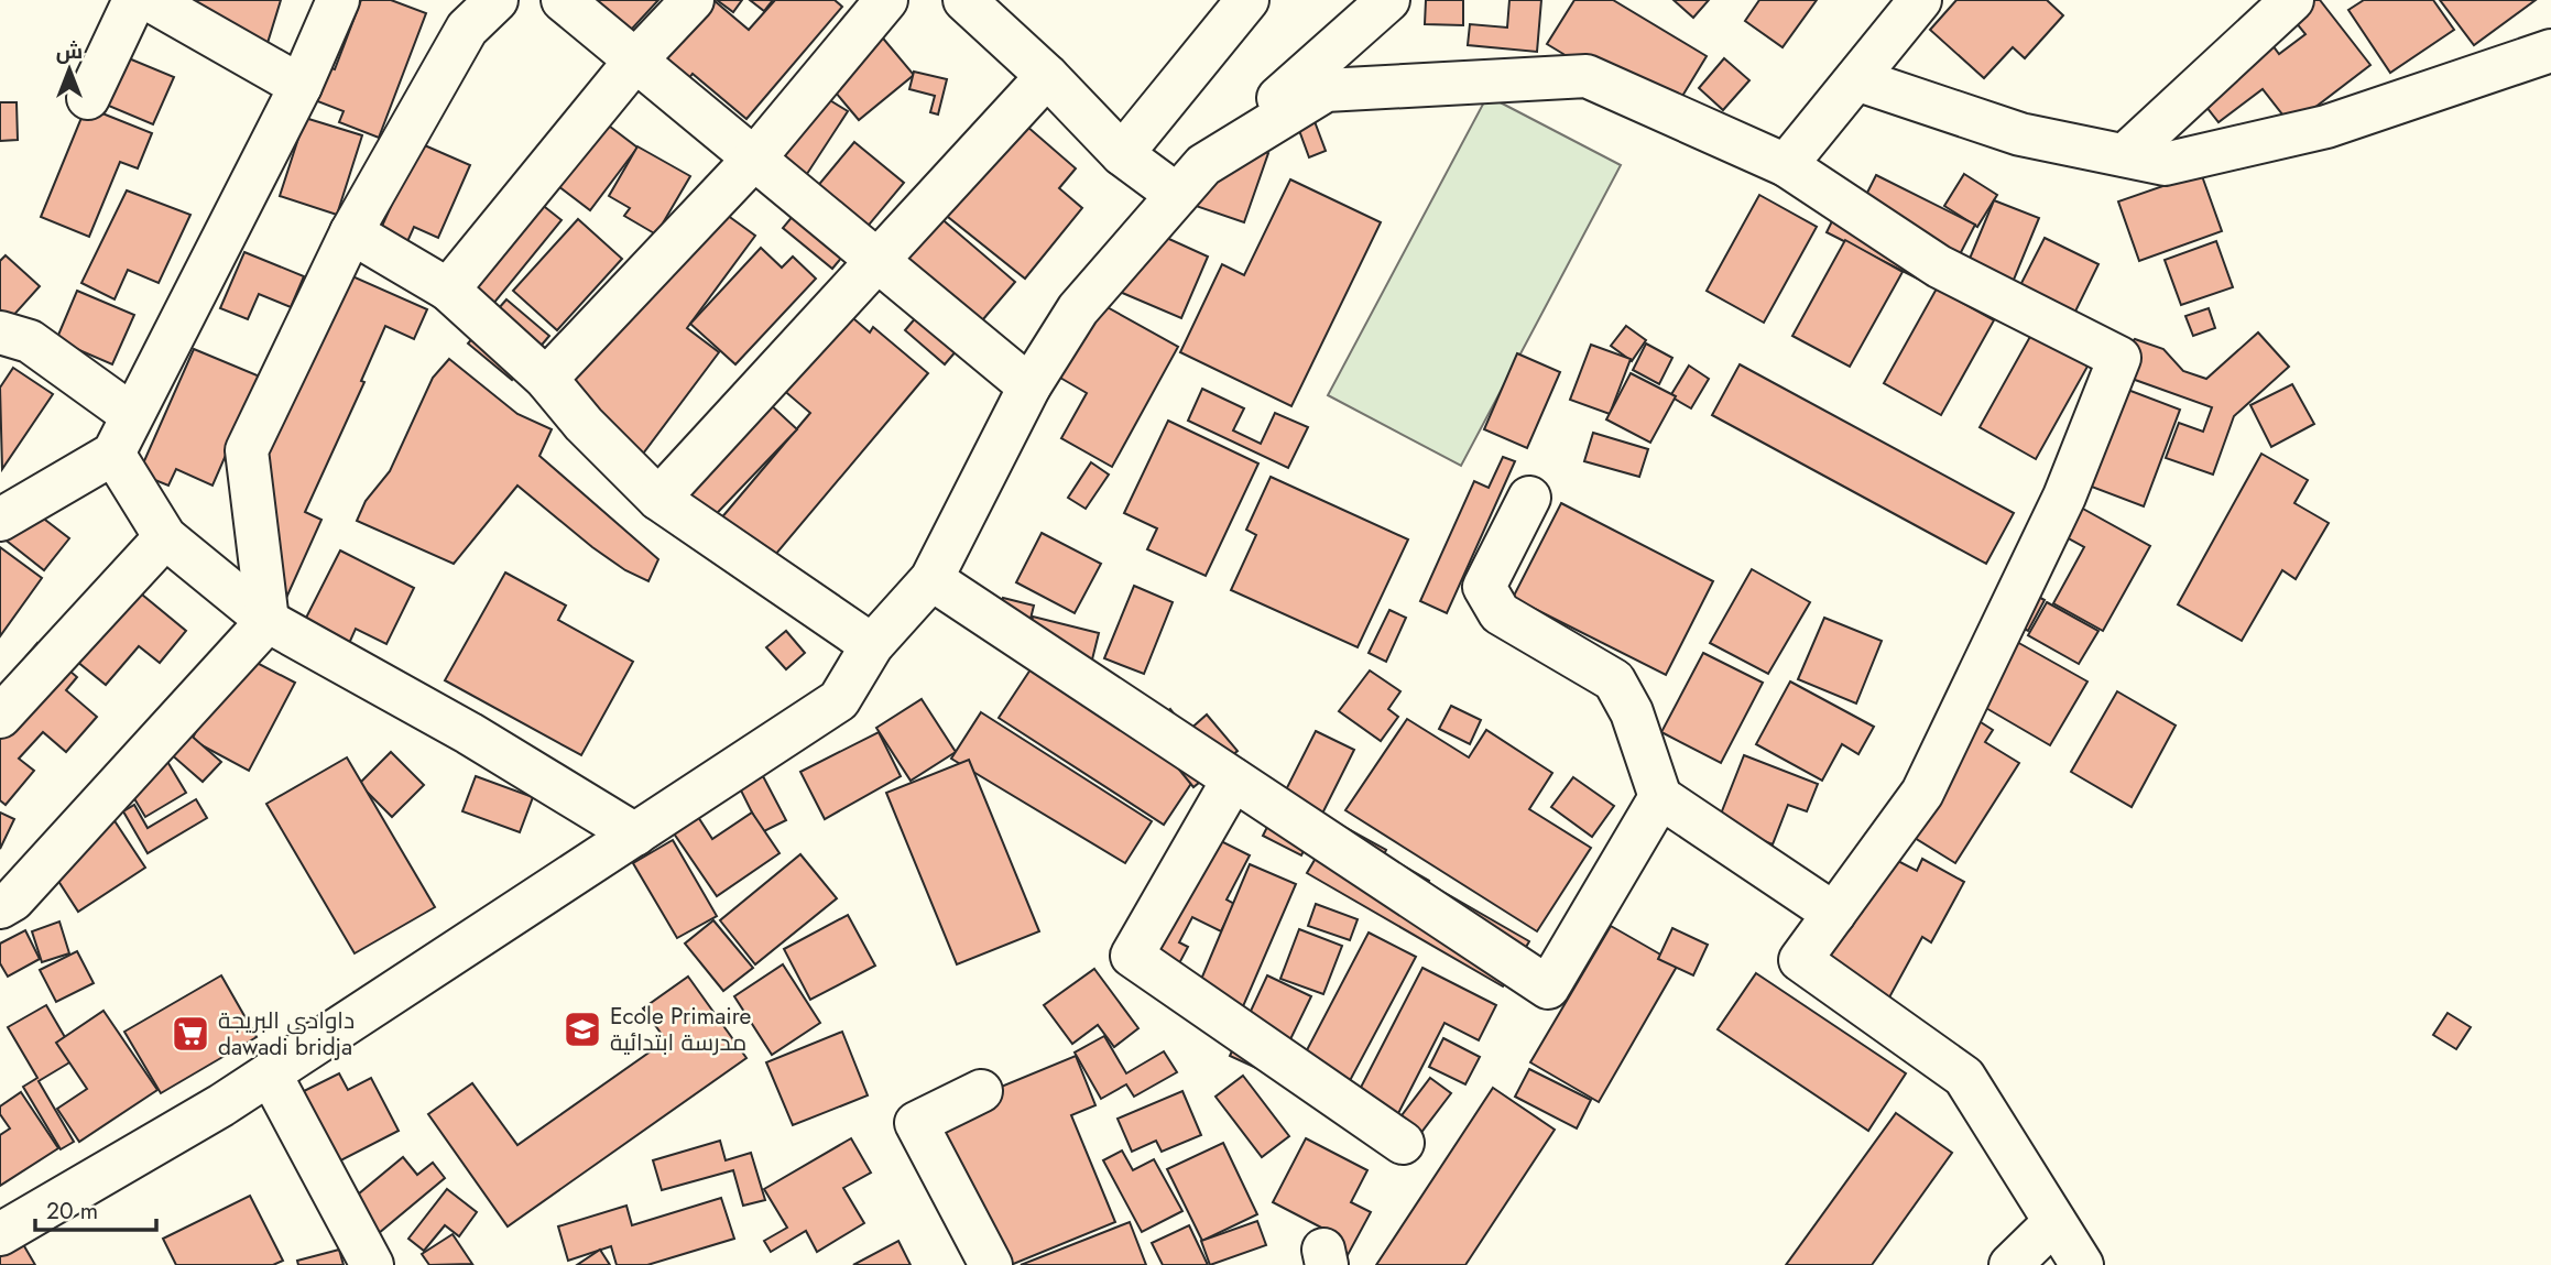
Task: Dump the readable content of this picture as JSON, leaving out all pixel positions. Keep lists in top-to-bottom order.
{
  "places": {
    "school or university": ["Ecole Primaire مدرسة ابتدائية"],
    "supermarket": ["داوادي البريجة dawadi bridja"]
  },
  "scale_bar": "20 m",
  "north": "top"
}
